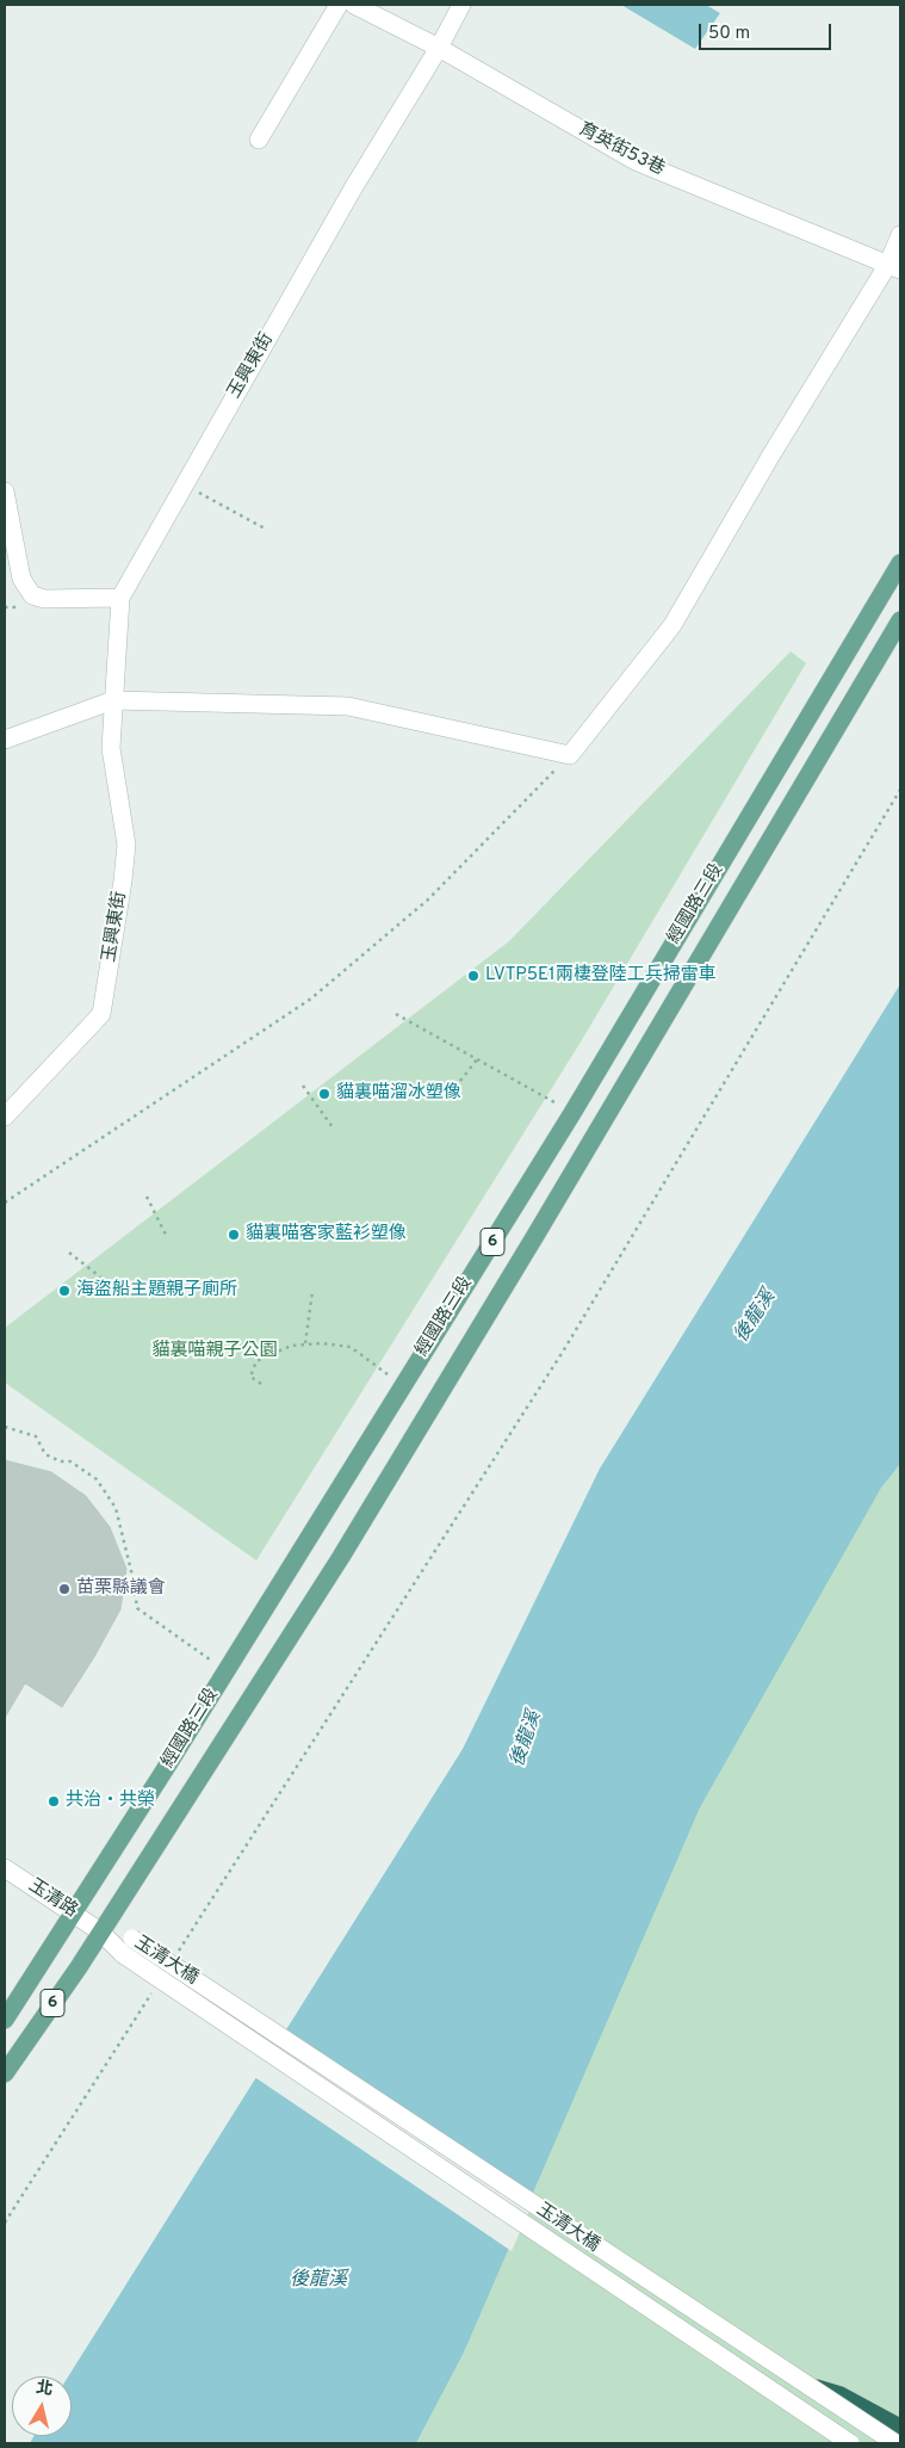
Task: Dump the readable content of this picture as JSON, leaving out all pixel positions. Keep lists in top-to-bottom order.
{
  "streets": {
    "main road": ["經國路三段", "6"],
    "street": [
      "育英街53巷",
      "玉興東街",
      "玉清路",
      "玉清大橋"
    ]
  },
  "crossings": [
    ["育英街53巷", "玉興東街"],
    ["經國路三段", "6"],
    ["經國路三段", "玉清路"],
    ["經國路三段", "玉清大橋"],
    ["6", "玉清路"],
    ["6", "玉清大橋"],
    ["玉清路", "玉清大橋"]
  ],
  "water": ["後龍溪"],
  "parks": ["貓裏喵親子公園"],
  "places": [
    "LVTP5E1兩棲登陸工兵掃雷車",
    "貓裏喵溜冰塑像",
    "貓裏喵客家藍衫塑像",
    "海盜船主題親子廁所",
    "苗栗縣議會",
    "共治‧共榮"
  ],
  "scale_bar": "50 m",
  "north": "top"
}
